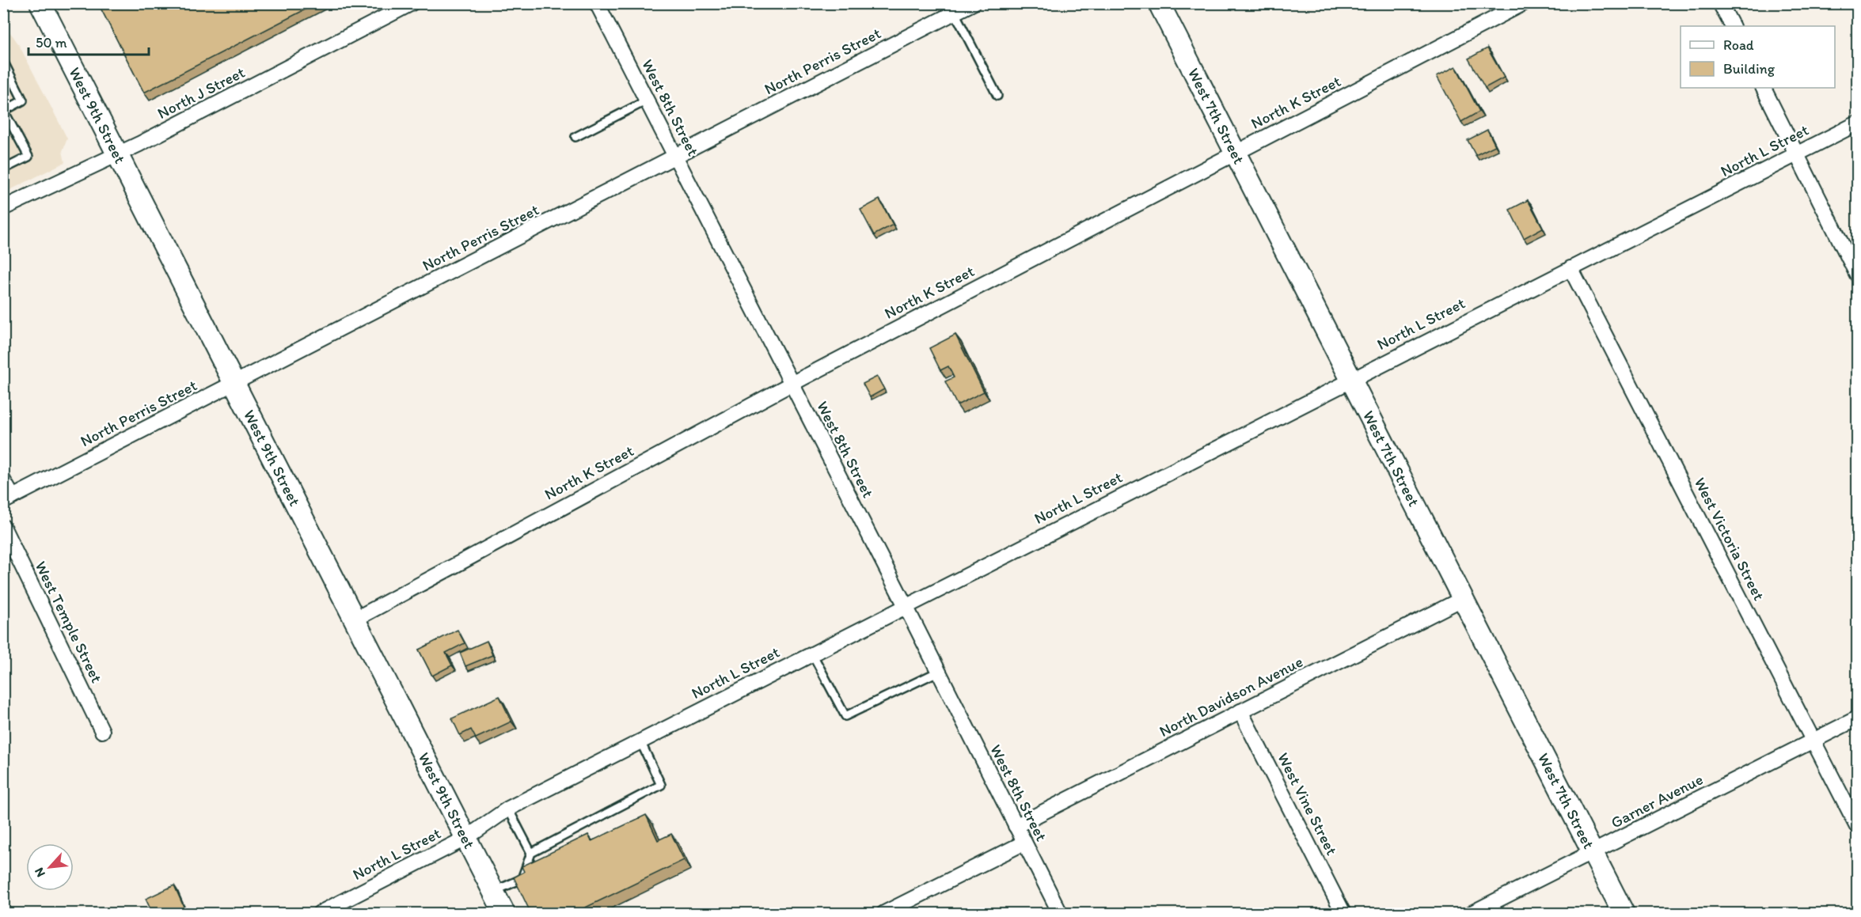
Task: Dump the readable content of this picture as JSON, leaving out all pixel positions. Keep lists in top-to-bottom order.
{
  "streets": {
    "street": [
      "North Perris Street",
      "North J Street",
      "North K Street",
      "West 8th Street",
      "West 9th Street",
      "West 7th Street",
      "North L Street",
      "West Victoria Street",
      "West Temple Street",
      "North Davidson Avenue",
      "Garner Avenue",
      "West Vine Street"
    ]
  },
  "crossings": [
    ["North Perris Street", "West 8th Street"],
    ["North Perris Street", "West 9th Street"],
    ["North J Street", "West 9th Street"],
    ["North K Street", "West 8th Street"],
    ["North K Street", "West 9th Street"],
    ["North K Street", "West 7th Street"],
    ["West 8th Street", "North L Street"],
    ["West 8th Street", "North Davidson Avenue"],
    ["West 9th Street", "North L Street"],
    ["West 7th Street", "North L Street"],
    ["West 7th Street", "North Davidson Avenue"],
    ["West 7th Street", "Garner Avenue"],
    ["North L Street", "West Victoria Street"],
    ["West Victoria Street", "Garner Avenue"],
    ["North Davidson Avenue", "West Vine Street"]
  ],
  "legend": ["Road", "Building"],
  "scale_bar": "50 m",
  "north": "bottom left"
}
